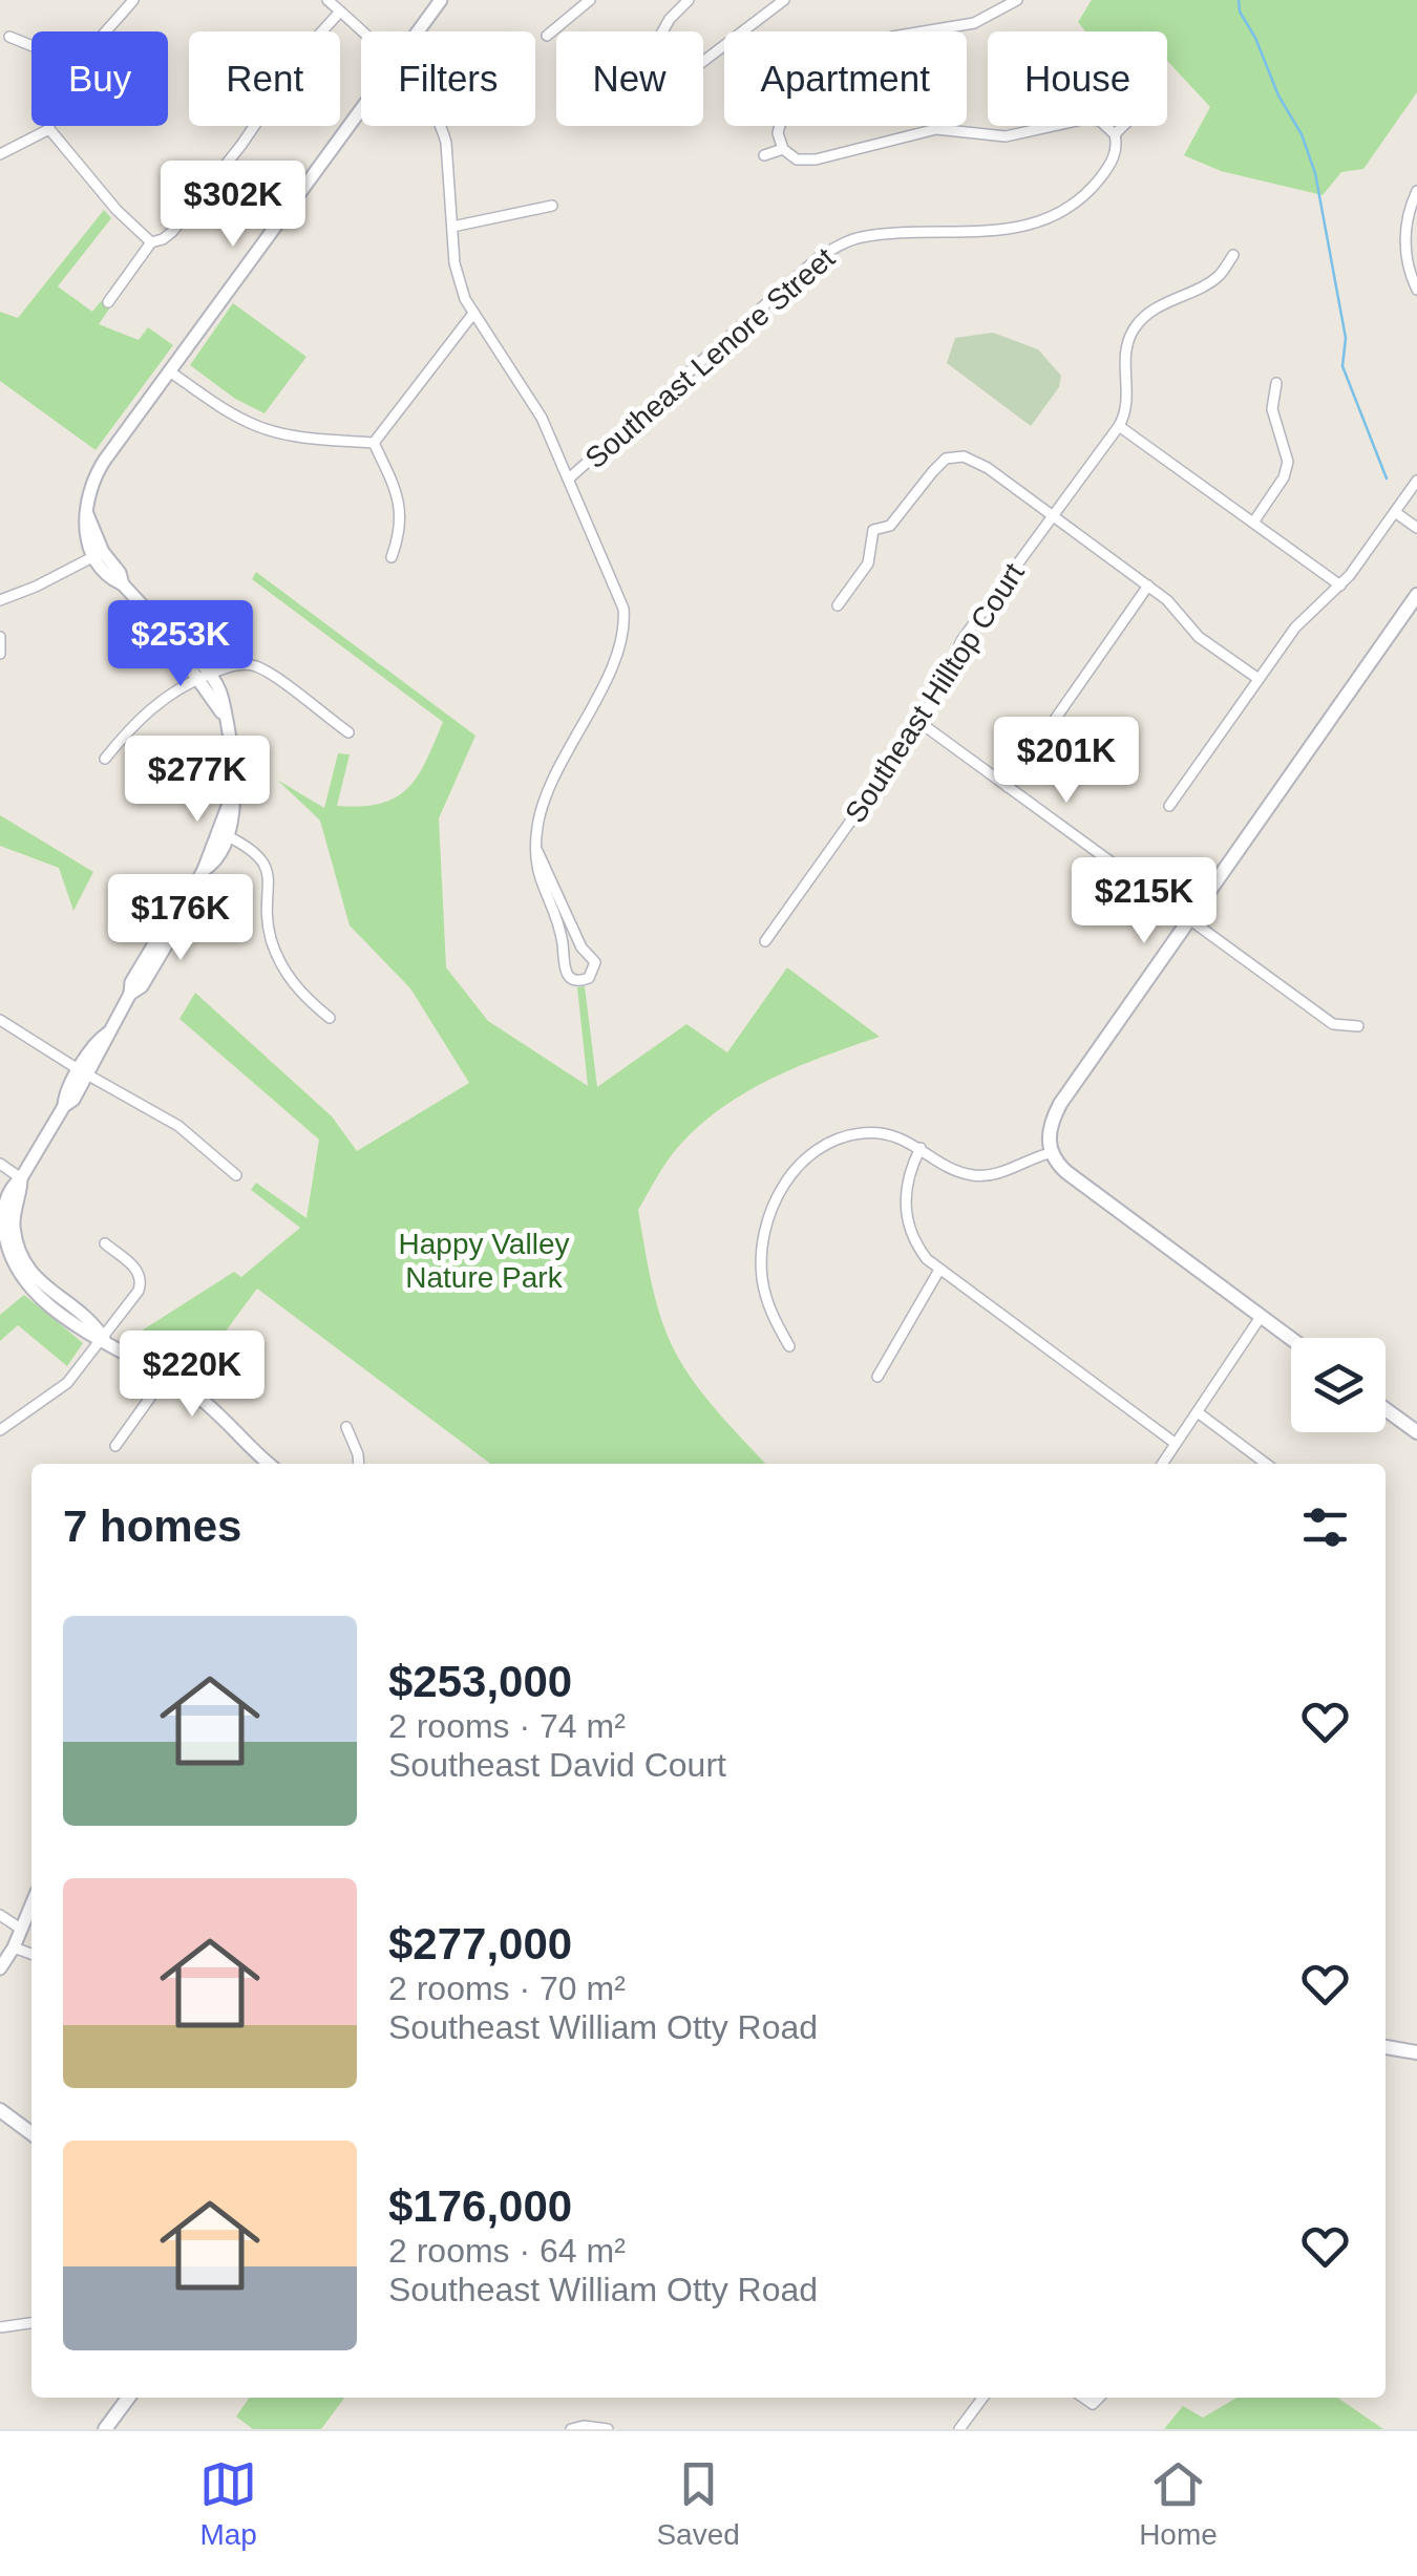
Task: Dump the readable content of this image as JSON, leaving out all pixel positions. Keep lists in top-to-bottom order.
{
  "streets": {
    "street": ["Southeast Lenore Street", "Southeast Hilltop Court"]
  },
  "parks": ["Happy Valley Nature Park"],
  "page": {
    "chip": [
      "Buy",
      "Rent",
      "Filters",
      "New",
      "Apartment",
      "House"
    ],
    "price": [
      "$302K",
      "$253K",
      "$201K",
      "$277K",
      "$215K",
      "$176K",
      "$220K"
    ],
    "heading": "7 homes",
    "list": [
      {
        "name": "$253,000",
        "note": "2 rooms · 74 m² · Southeast David Court"
      },
      {
        "name": "$277,000",
        "note": "2 rooms · 70 m² · Southeast William Otty Road"
      },
      {
        "name": "$176,000",
        "note": "2 rooms · 64 m² · Southeast William Otty Road"
      }
    ],
    "tabs": ["Map", "Saved", "Home"]
  }
}
